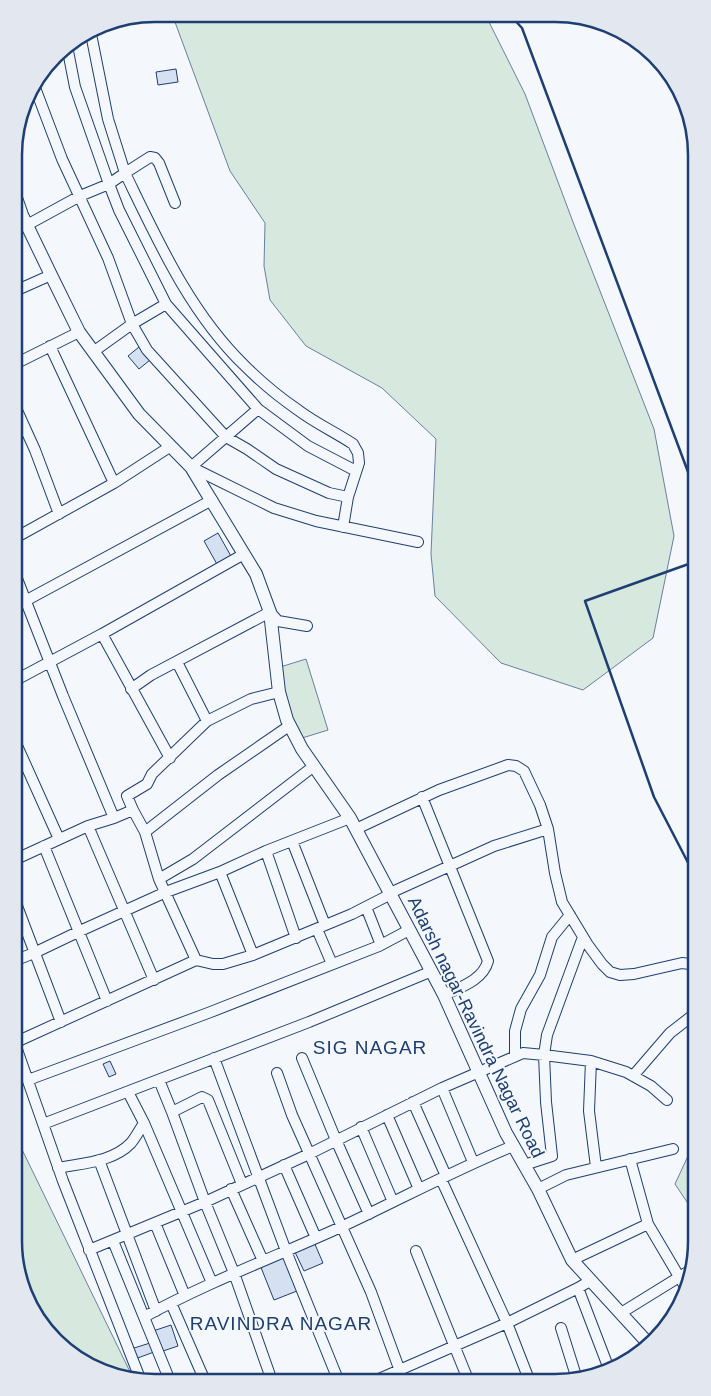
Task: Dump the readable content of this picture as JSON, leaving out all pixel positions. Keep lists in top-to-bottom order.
{
  "streets": {
    "street": ["Adarsh nagar-Ravindra Nagar Road"]
  },
  "districts": ["SIG NAGAR", "RAVINDRA NAGAR"]
}
